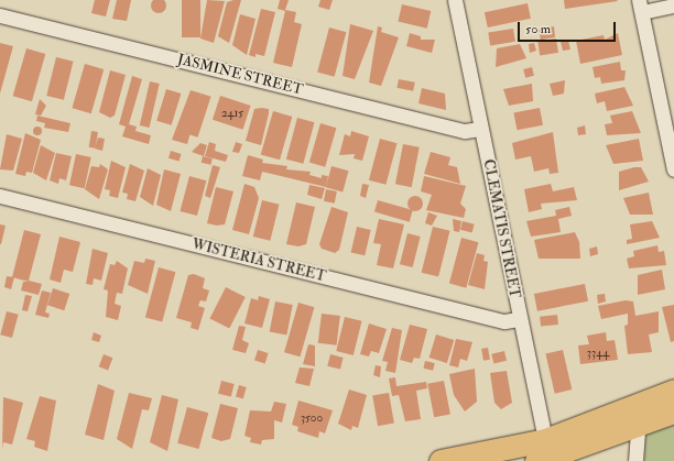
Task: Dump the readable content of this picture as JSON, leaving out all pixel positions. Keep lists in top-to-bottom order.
{
  "streets": {
    "street": ["JASMINE STREET", "CLEMATIS STREET", "WISTERIA STREET"]
  },
  "crossings": [
    ["JASMINE STREET", "CLEMATIS STREET"],
    ["CLEMATIS STREET", "WISTERIA STREET"]
  ],
  "house_numbers": ["2415", "3344", "3500"],
  "scale_bar": "50 m"
}
